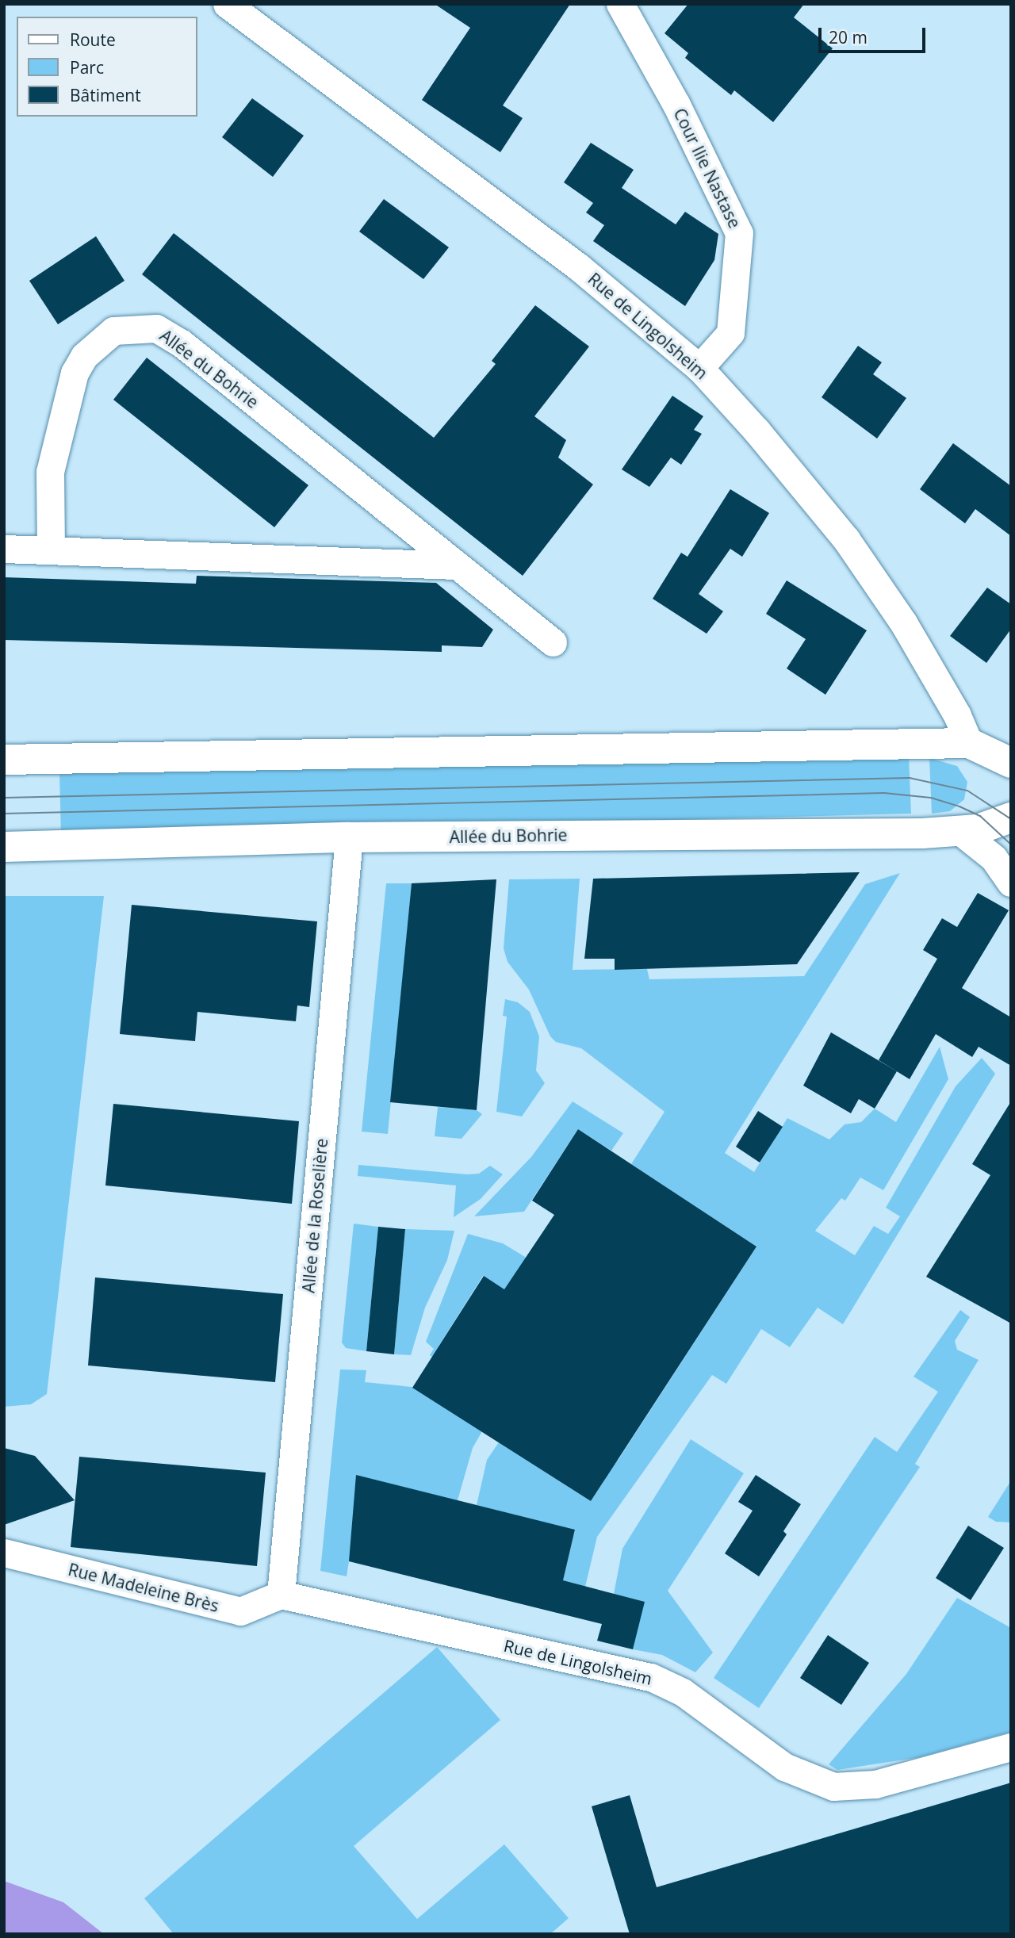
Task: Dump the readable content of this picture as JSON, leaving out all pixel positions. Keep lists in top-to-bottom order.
{
  "streets": {
    "main road": ["Allée du Bohrie"],
    "street": [
      "Cour Ilie Nastase",
      "Rue de Lingolsheim",
      "Allée de la Roselière",
      "Rue Madeleine Brès"
    ]
  },
  "crossings": [
    ["Cour Ilie Nastase", "Rue de Lingolsheim"],
    ["Rue de Lingolsheim", "Allée de la Roselière"],
    ["Rue de Lingolsheim", "Rue Madeleine Brès"],
    ["Allée du Bohrie", "Allée de la Roselière"],
    ["Allée de la Roselière", "Rue Madeleine Brès"]
  ],
  "legend": ["Route", "Parc", "Bâtiment"],
  "scale_bar": "20 m"
}
